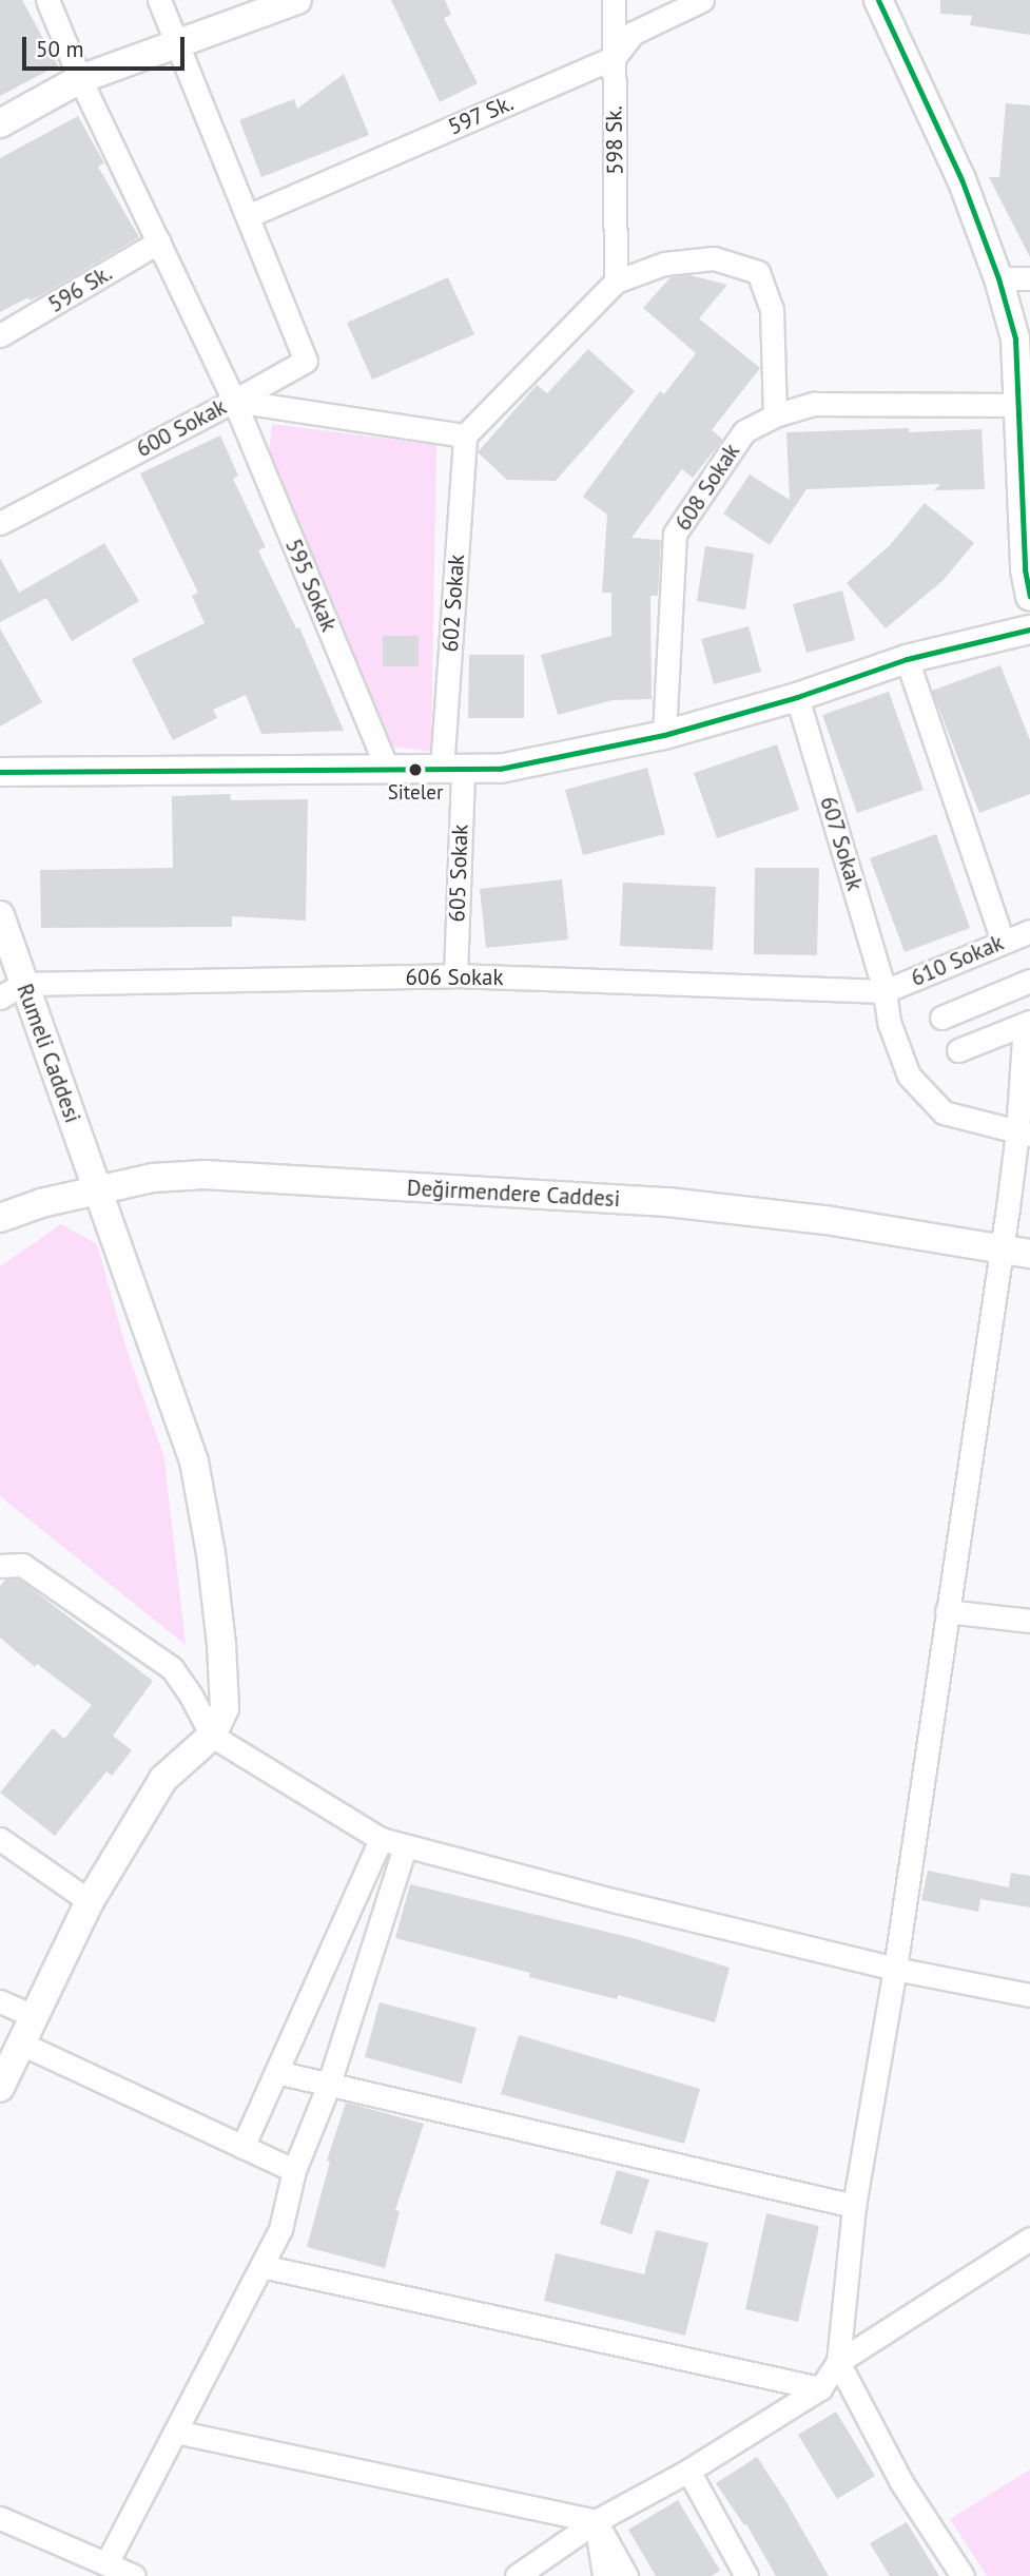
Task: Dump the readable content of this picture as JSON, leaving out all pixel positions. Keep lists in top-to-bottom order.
{
  "streets": {
    "street": [
      "597 Sk.",
      "598 Sk.",
      "596 Sk.",
      "600 Sokak",
      "608 Sokak",
      "595 Sokak",
      "602 Sokak",
      "607 Sokak",
      "605 Sokak",
      "610 Sokak",
      "606 Sokak",
      "Rumeli Caddesi",
      "Değirmendere Caddesi"
    ]
  },
  "crossings": [
    ["597 Sk.", "598 Sk."],
    ["596 Sk.", "595 Sokak"],
    ["600 Sokak", "595 Sokak"],
    ["600 Sokak", "602 Sokak"],
    ["602 Sokak", "605 Sokak"],
    ["607 Sokak", "610 Sokak"],
    ["607 Sokak", "606 Sokak"],
    ["605 Sokak", "606 Sokak"],
    ["610 Sokak", "606 Sokak"],
    ["606 Sokak", "Rumeli Caddesi"],
    ["Rumeli Caddesi", "Değirmendere Caddesi"]
  ],
  "places": ["Siteler"],
  "scale_bar": "50 m"
}
